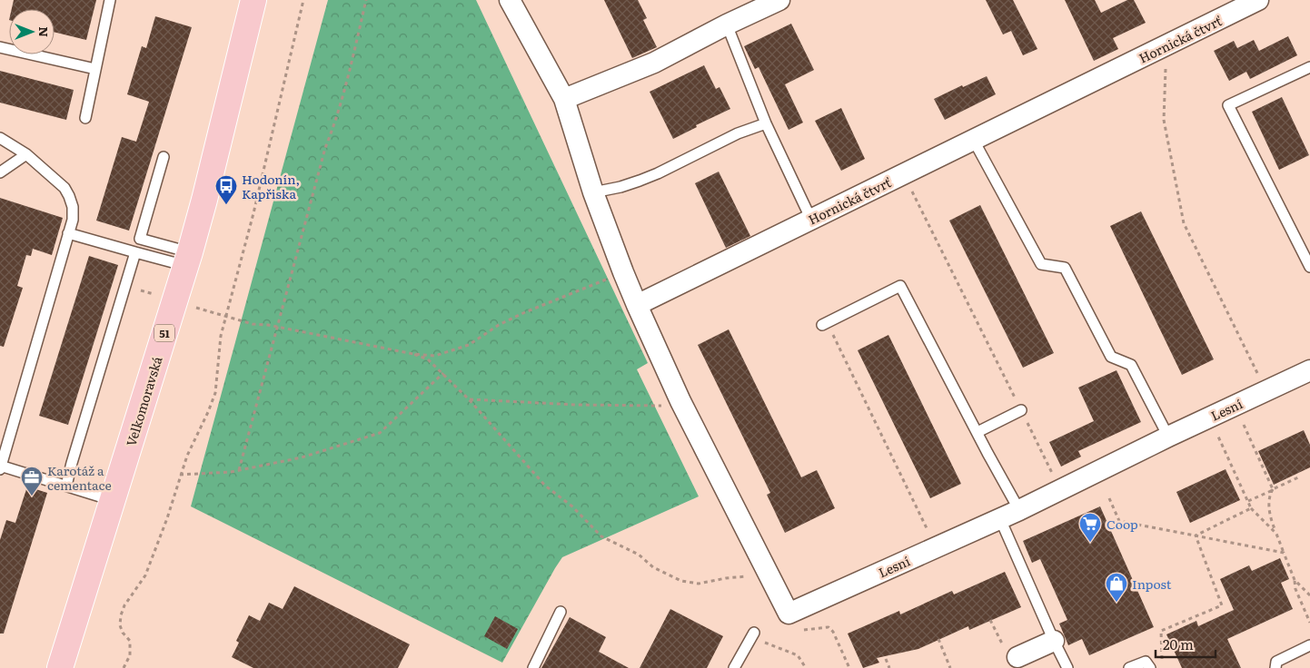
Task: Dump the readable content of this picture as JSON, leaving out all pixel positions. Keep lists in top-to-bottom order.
{
  "streets": {
    "main road": ["51", "Velkomoravská"],
    "street": ["Hornická čtvrť", "Lesní"]
  },
  "crossings": [
    ["Hornická čtvrť", "Lesní"]
  ],
  "places": {
    "bus stop": ["Hodonín, Kapřiska"],
    "office": ["Karotáž a cementace"],
    "supermarket": ["Coop"],
    "shop": ["Inpost"]
  },
  "scale_bar": "20 m",
  "north": "right"
}
